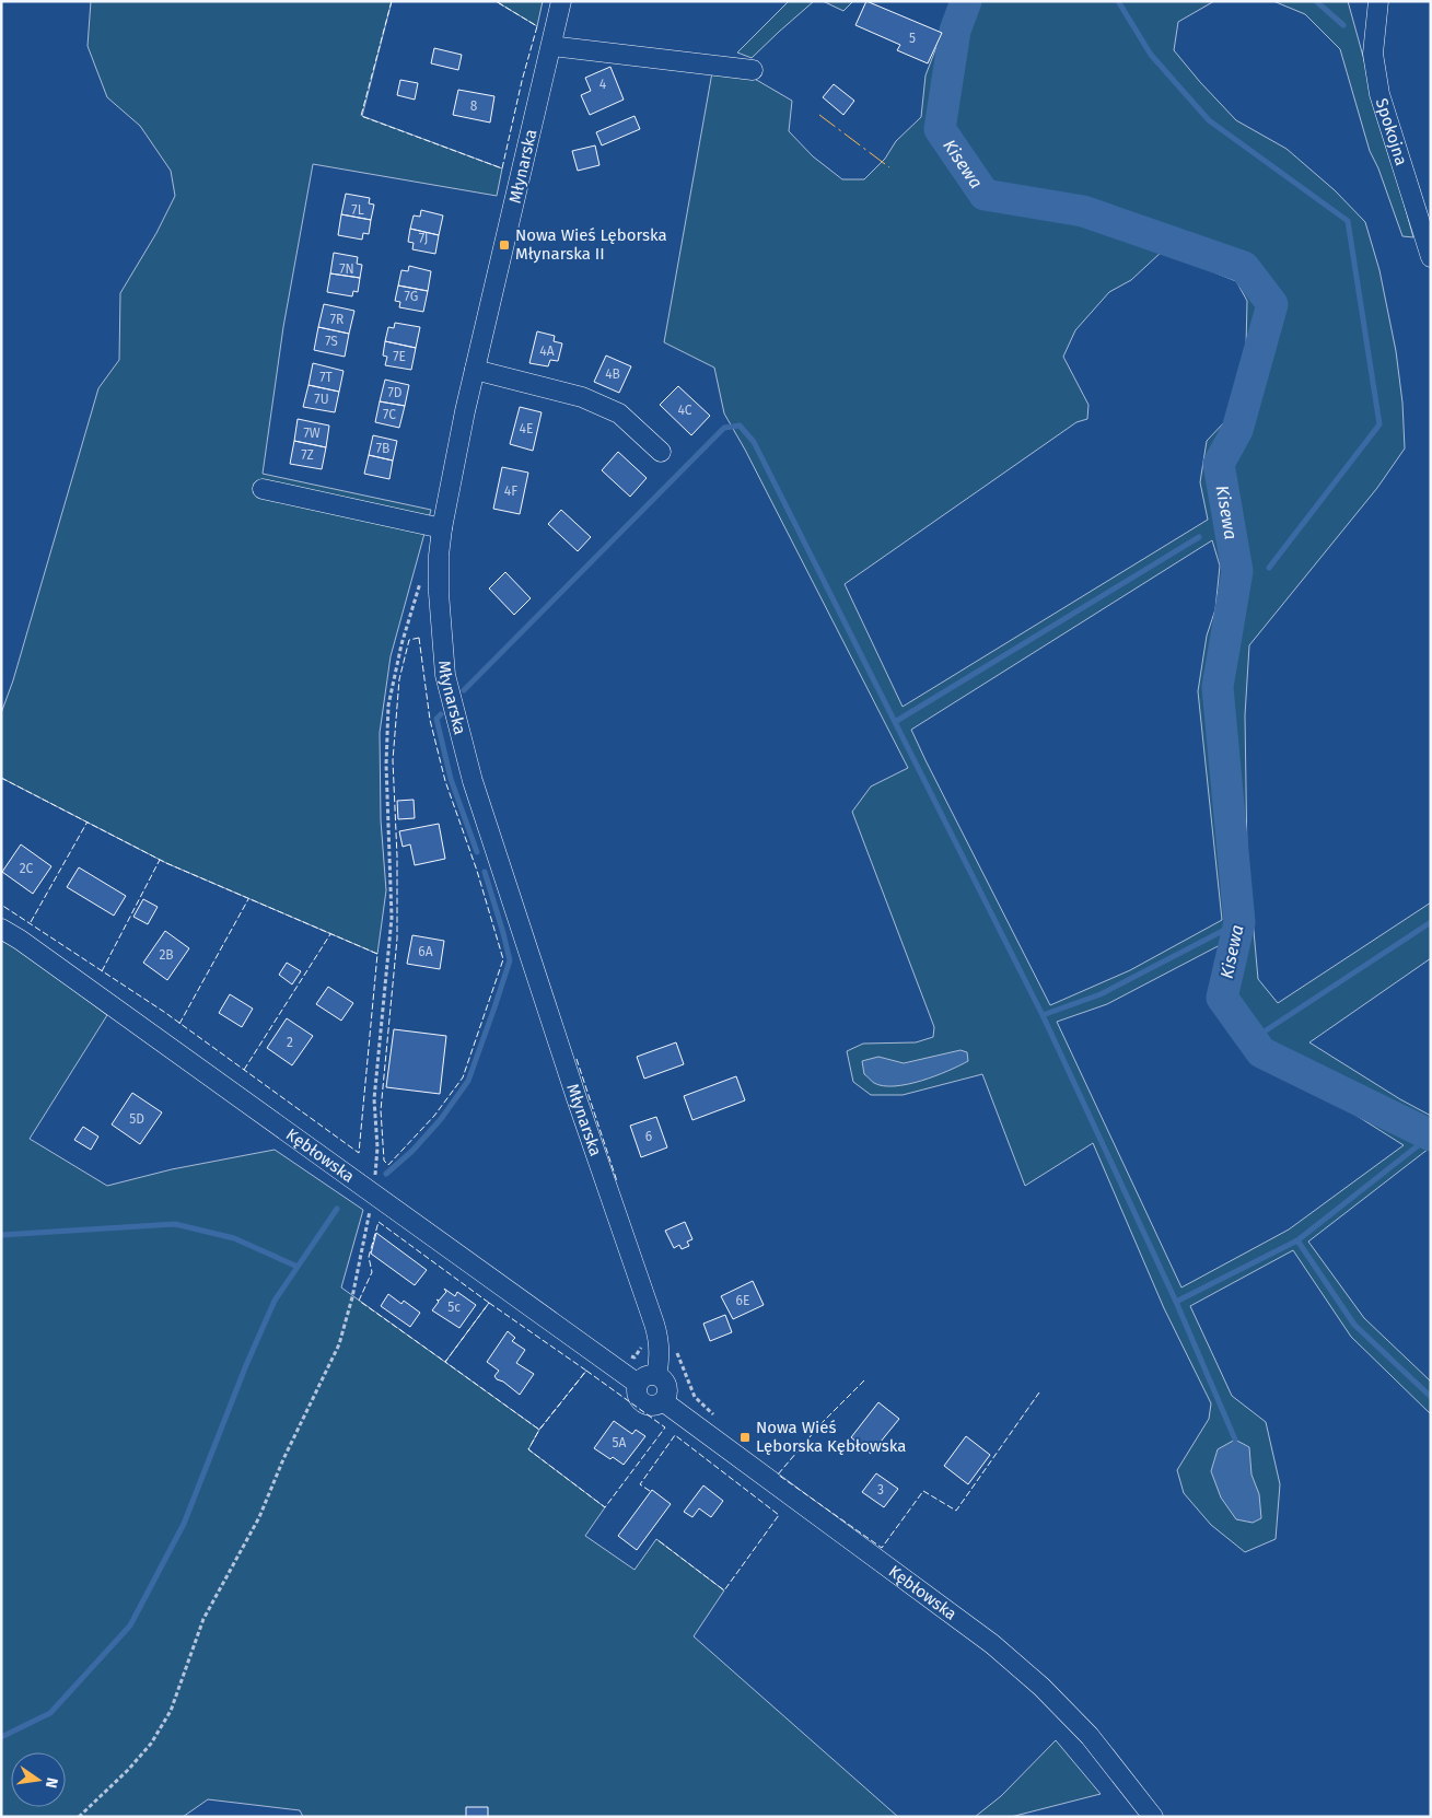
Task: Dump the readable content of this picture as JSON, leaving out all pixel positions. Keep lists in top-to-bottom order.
{
  "streets": {
    "street": ["Spokojna", "Młynarska", "Kębłowska"]
  },
  "crossings": [
    ["Młynarska", "Kębłowska"]
  ],
  "water": ["Kisewa"],
  "places": {
    "transit": ["Nowa Wieś Lęborska Młynarska II", "Nowa Wieś Lęborska Kębłowska"]
  },
  "house_numbers": [
    "5",
    "4",
    "8",
    "7L",
    "7J",
    "7N",
    "7G",
    "7R",
    "7S",
    "4A",
    "7E",
    "4B",
    "7T",
    "7D",
    "7U",
    "4C",
    "7C",
    "4E",
    "7W",
    "7B",
    "7Z",
    "4F",
    "2C",
    "6A",
    "2B",
    "2",
    "5D",
    "6",
    "6E",
    "5c",
    "5A",
    "3"
  ],
  "north": "right"
}
